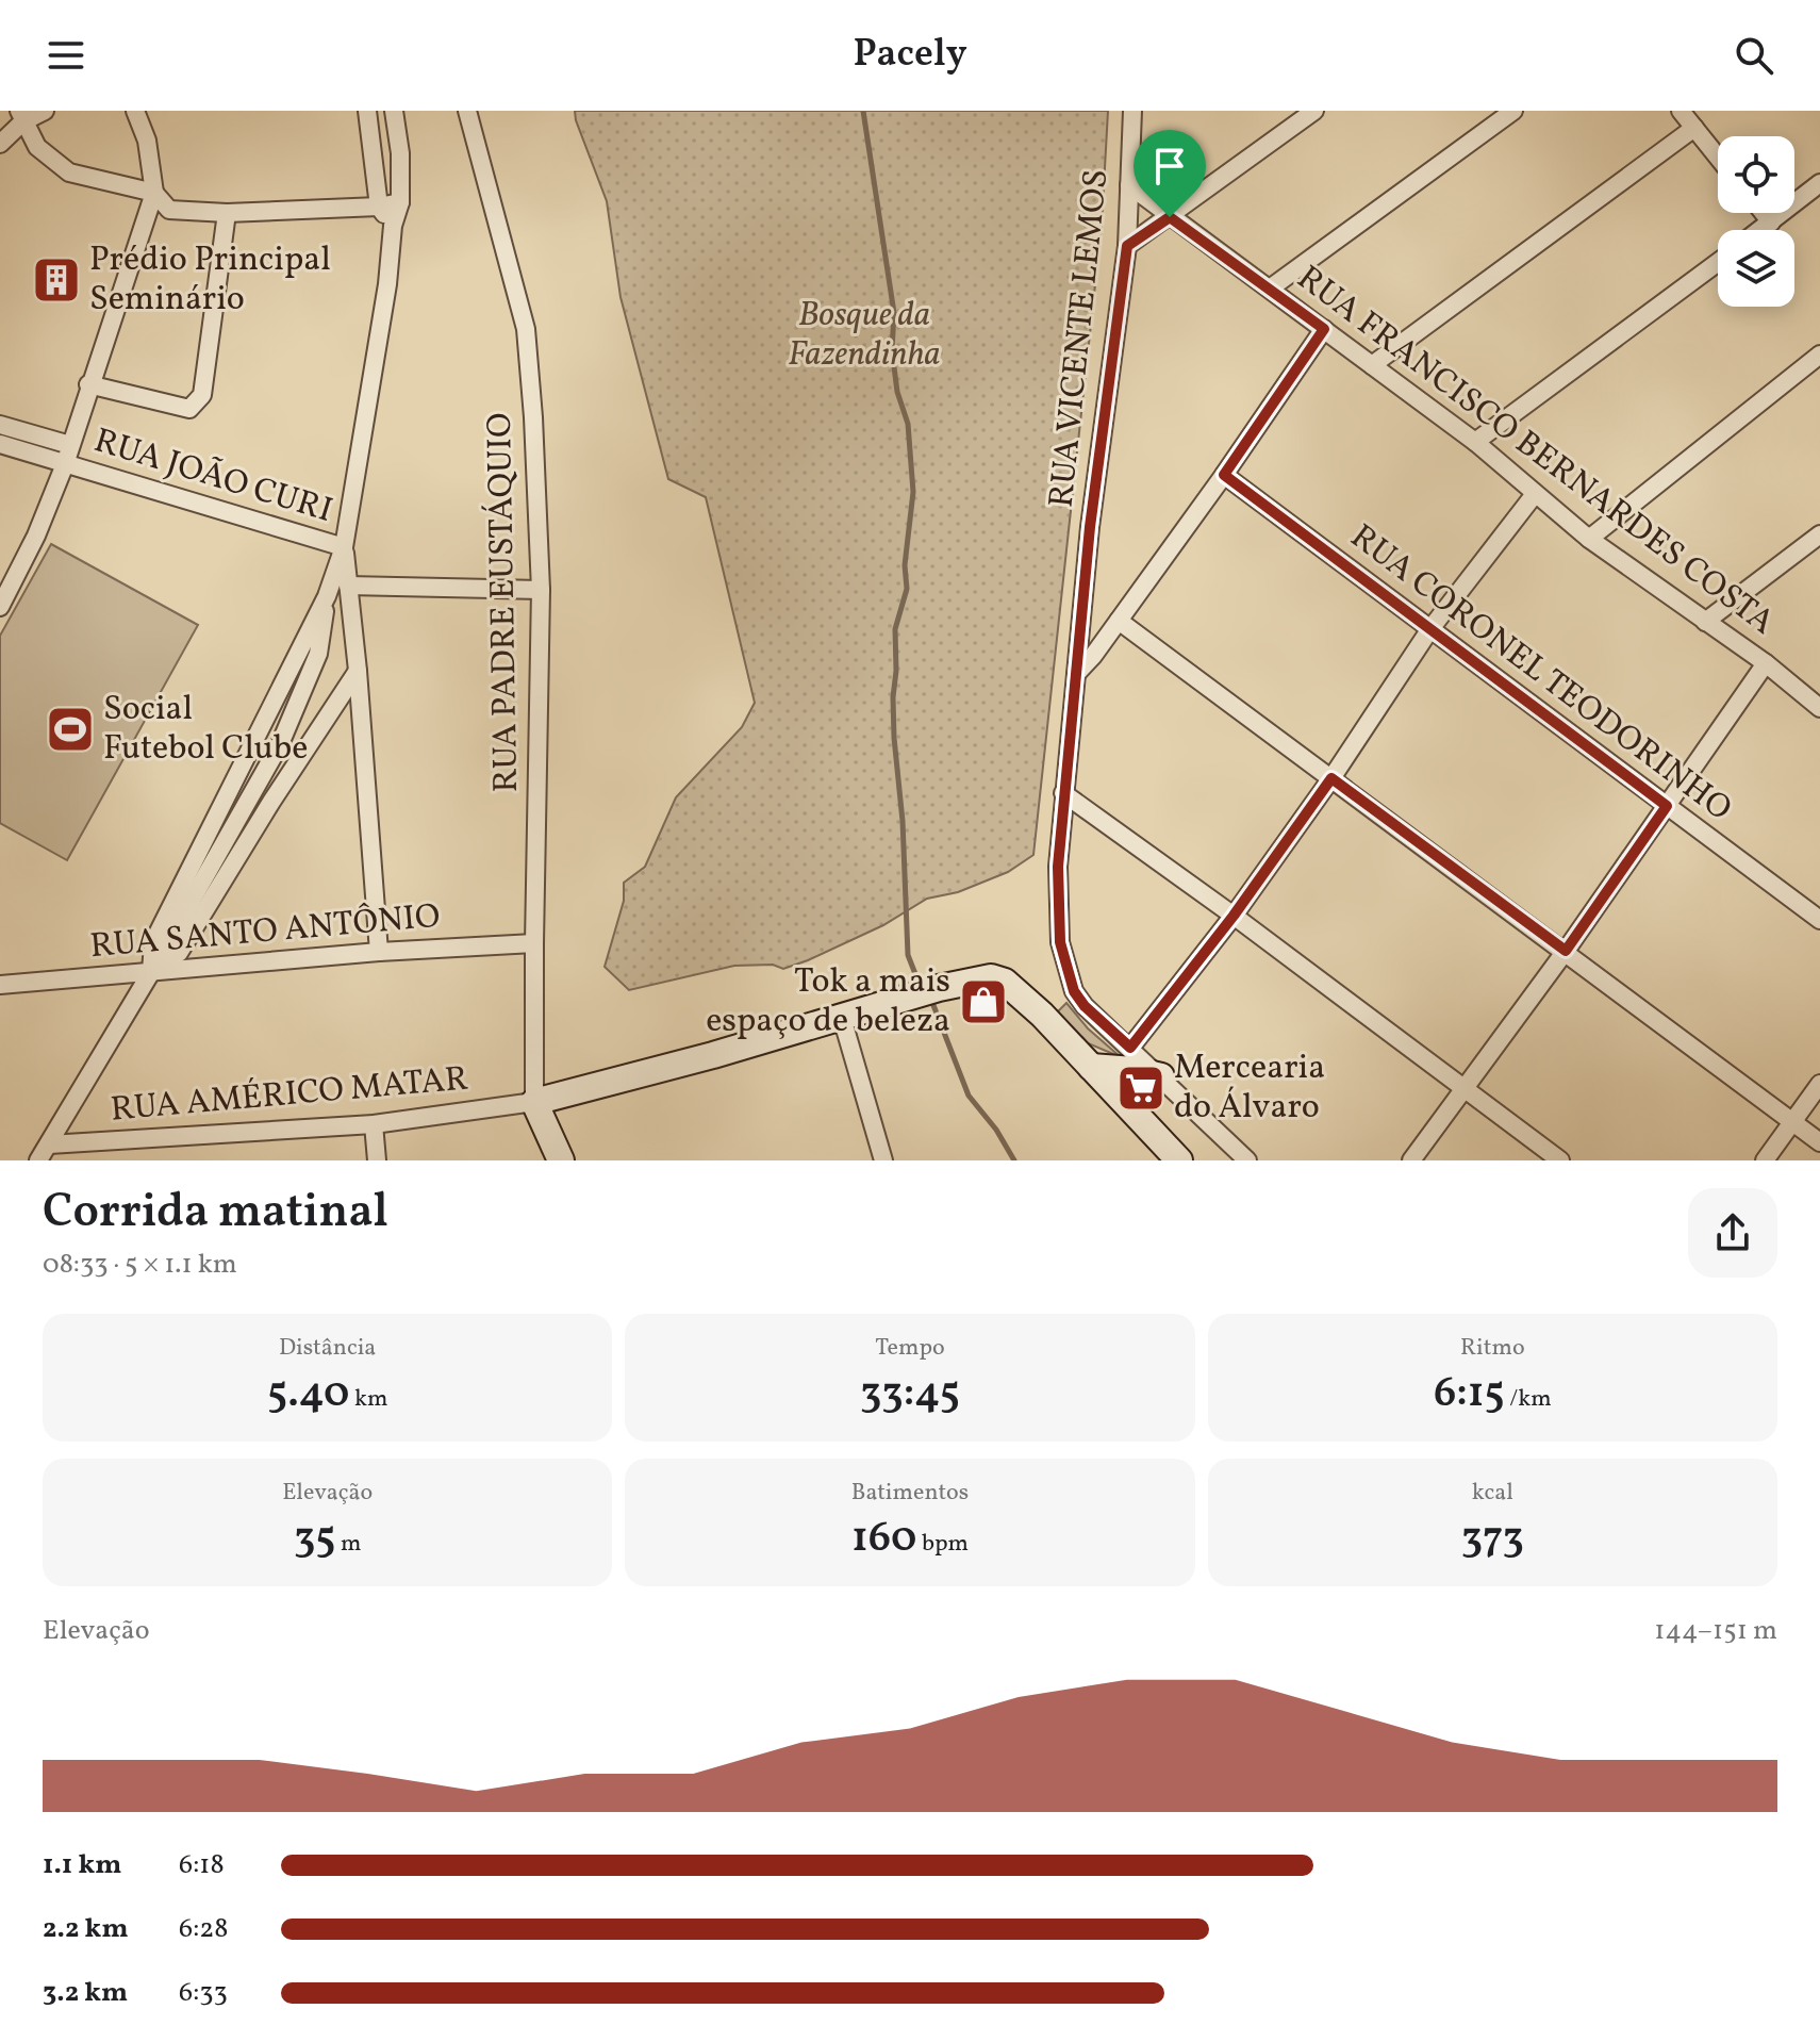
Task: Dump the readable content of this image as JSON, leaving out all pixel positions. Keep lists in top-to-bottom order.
{
  "streets": {
    "street": [
      "RUA VICENTE LEMOS",
      "RUA FRANCISCO BERNARDES COSTA",
      "RUA JOÃO CURI",
      "RUA PADRE EUSTÁQUIO",
      "RUA CORONEL TEODORINHO",
      "RUA SANTO ANTÔNIO",
      "RUA AMÉRICO MATAR"
    ]
  },
  "crossings": [
    ["RUA VICENTE LEMOS", "RUA FRANCISCO BERNARDES COSTA"],
    ["RUA PADRE EUSTÁQUIO", "RUA SANTO ANTÔNIO"],
    ["RUA PADRE EUSTÁQUIO", "RUA AMÉRICO MATAR"]
  ],
  "parks": ["Bosque da Fazendinha"],
  "places": {
    "building": ["Prédio Principal Seminário"],
    "sports": ["Social Futebol Clube"],
    "shop": ["Tok a mais espaço de beleza"],
    "supermarket": ["Mercearia do Álvaro"]
  },
  "page": {
    "header": "Pacely",
    "heading": ["Corrida matinal", "08:33 · 5 × 1.1 km"],
    "stats": [
      ["Distância", "5.40 km"],
      ["Tempo", "33:45"],
      ["Ritmo", "6:15 /km"],
      ["Elevação", "35 m"],
      ["Batimentos", "160 bpm"],
      ["kcal", "373"]
    ],
    "chart": ["Elevação", "144–151 m"],
    "list": [
      {
        "name": "1.1 km",
        "note": "6:18"
      },
      {
        "name": "2.2 km",
        "note": "6:28"
      },
      {
        "name": "3.2 km",
        "note": "6:33"
      }
    ]
  }
}
